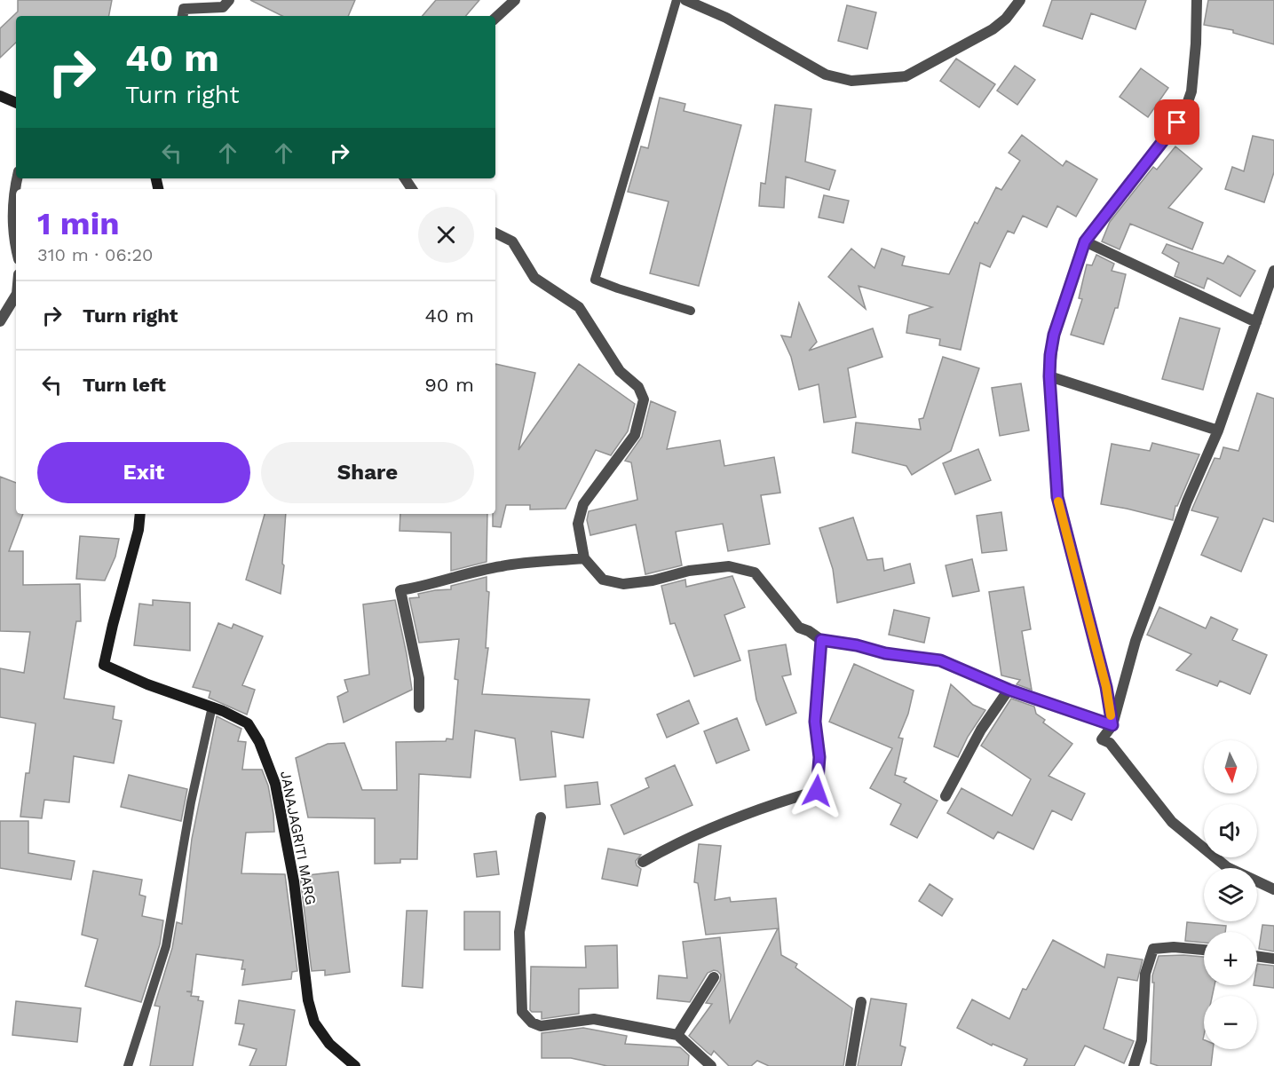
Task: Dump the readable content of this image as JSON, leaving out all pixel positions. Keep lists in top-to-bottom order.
{
  "streets": {
    "street": ["JANAJAGRITI MARG"]
  },
  "north": "bottom",
  "page": {
    "turn": ["40 m", "Turn right"],
    "heading": ["1 min", "310 m · 06:20"],
    "list": [
      {
        "name": "Turn right",
        "value": "40 m"
      },
      {
        "name": "Turn left",
        "value": "90 m"
      }
    ],
    "buttons": ["Exit", "Share"],
    "map_buttons": ["+", "−"]
  }
}
